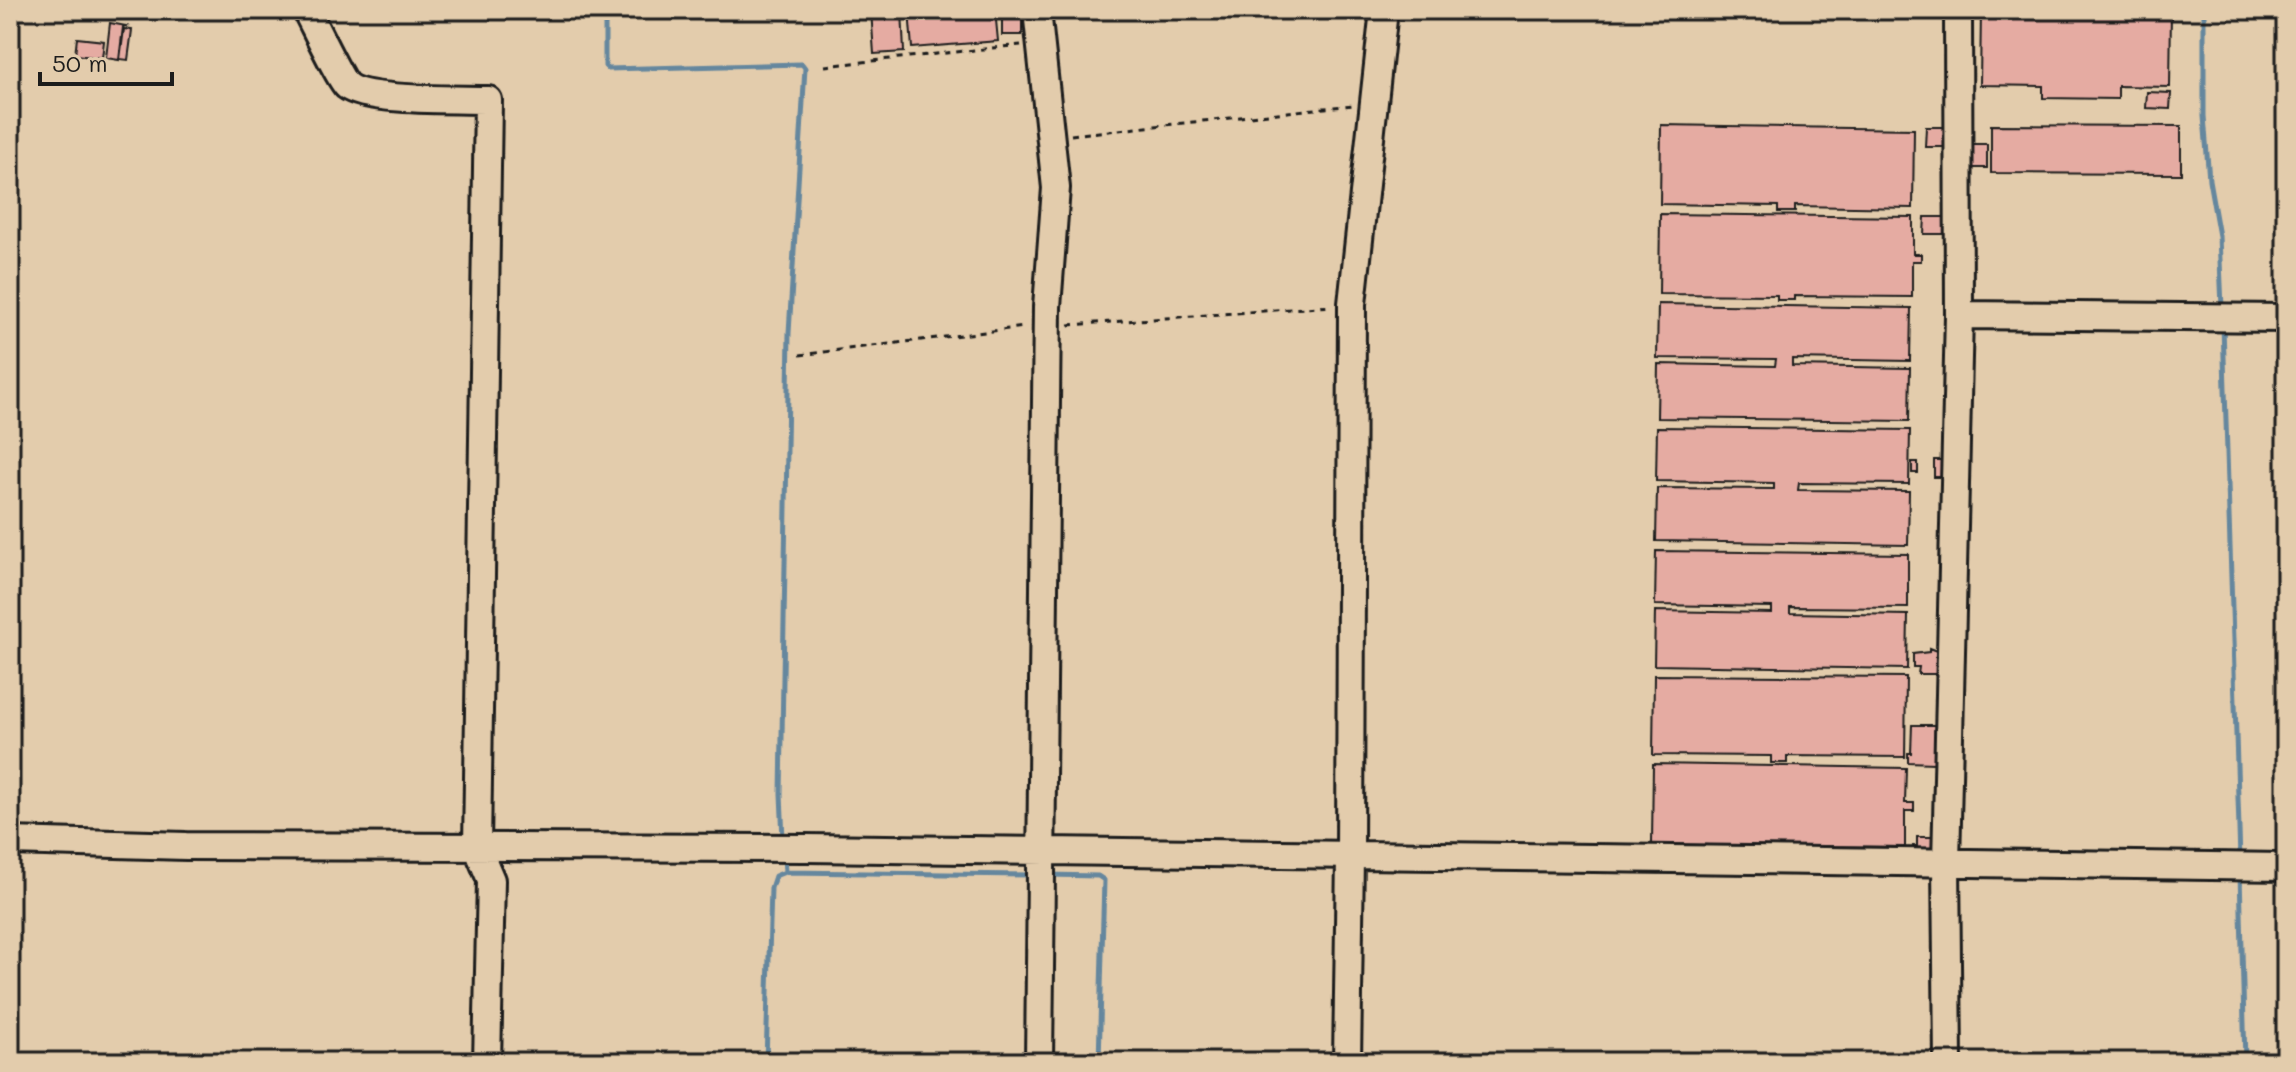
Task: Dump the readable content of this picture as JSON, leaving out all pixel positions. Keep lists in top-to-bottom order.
{
  "scale_bar": "50 m"
}
